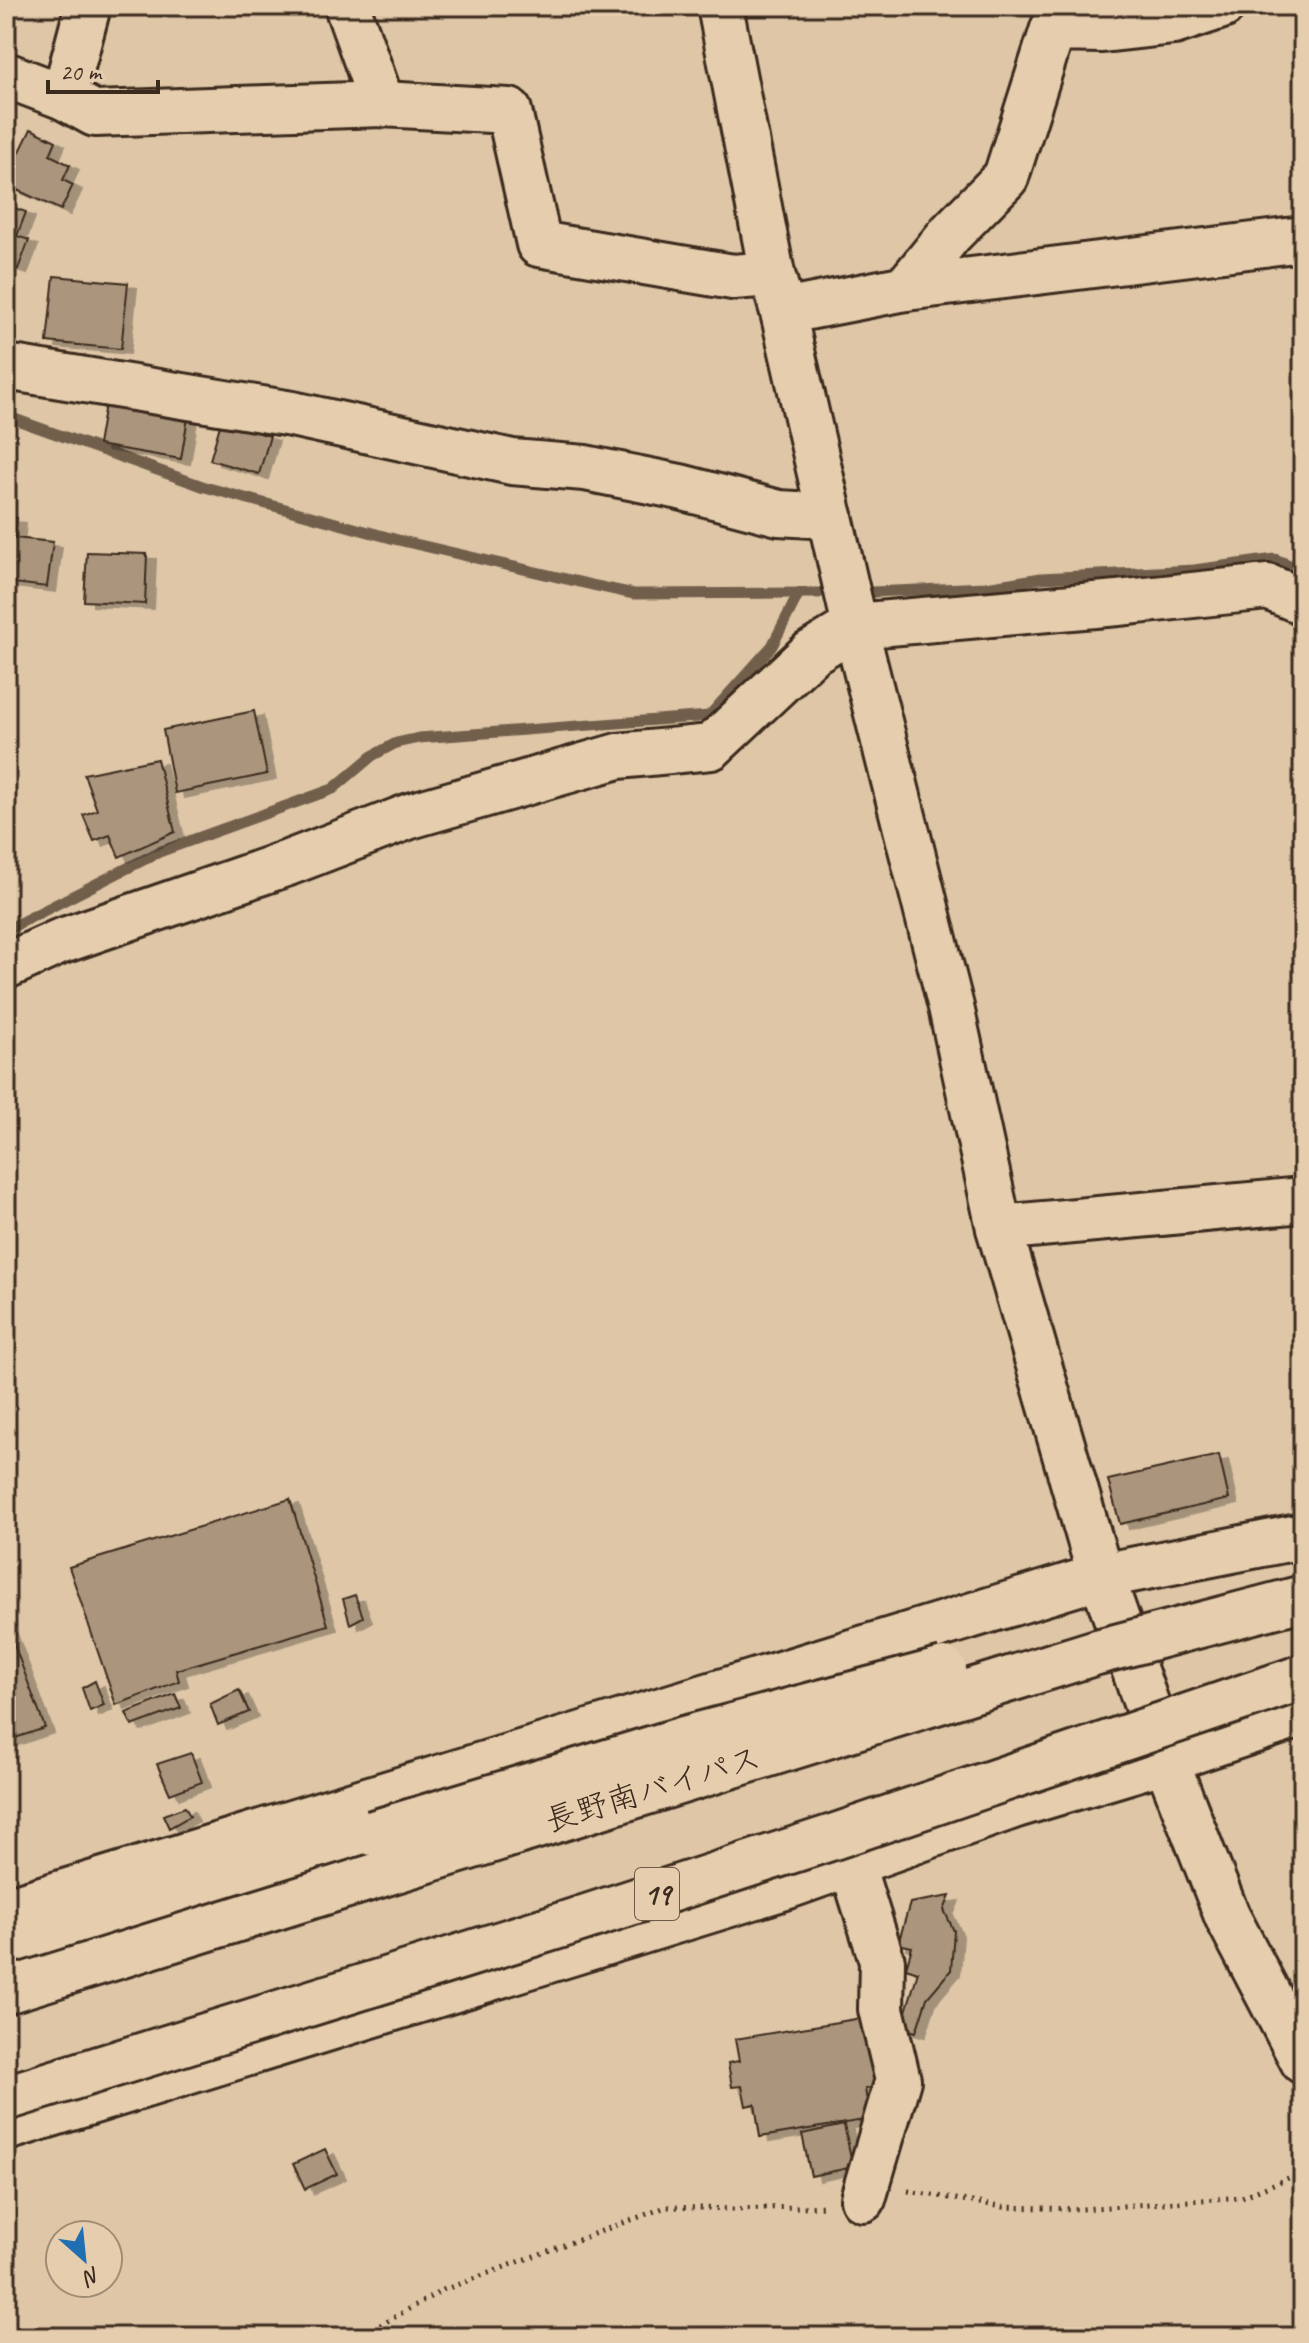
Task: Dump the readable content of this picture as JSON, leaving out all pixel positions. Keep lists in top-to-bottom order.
{
  "streets": {
    "main road": ["長野南バイパス", "19"]
  },
  "scale_bar": "20 m",
  "north": "bottom right"
}
